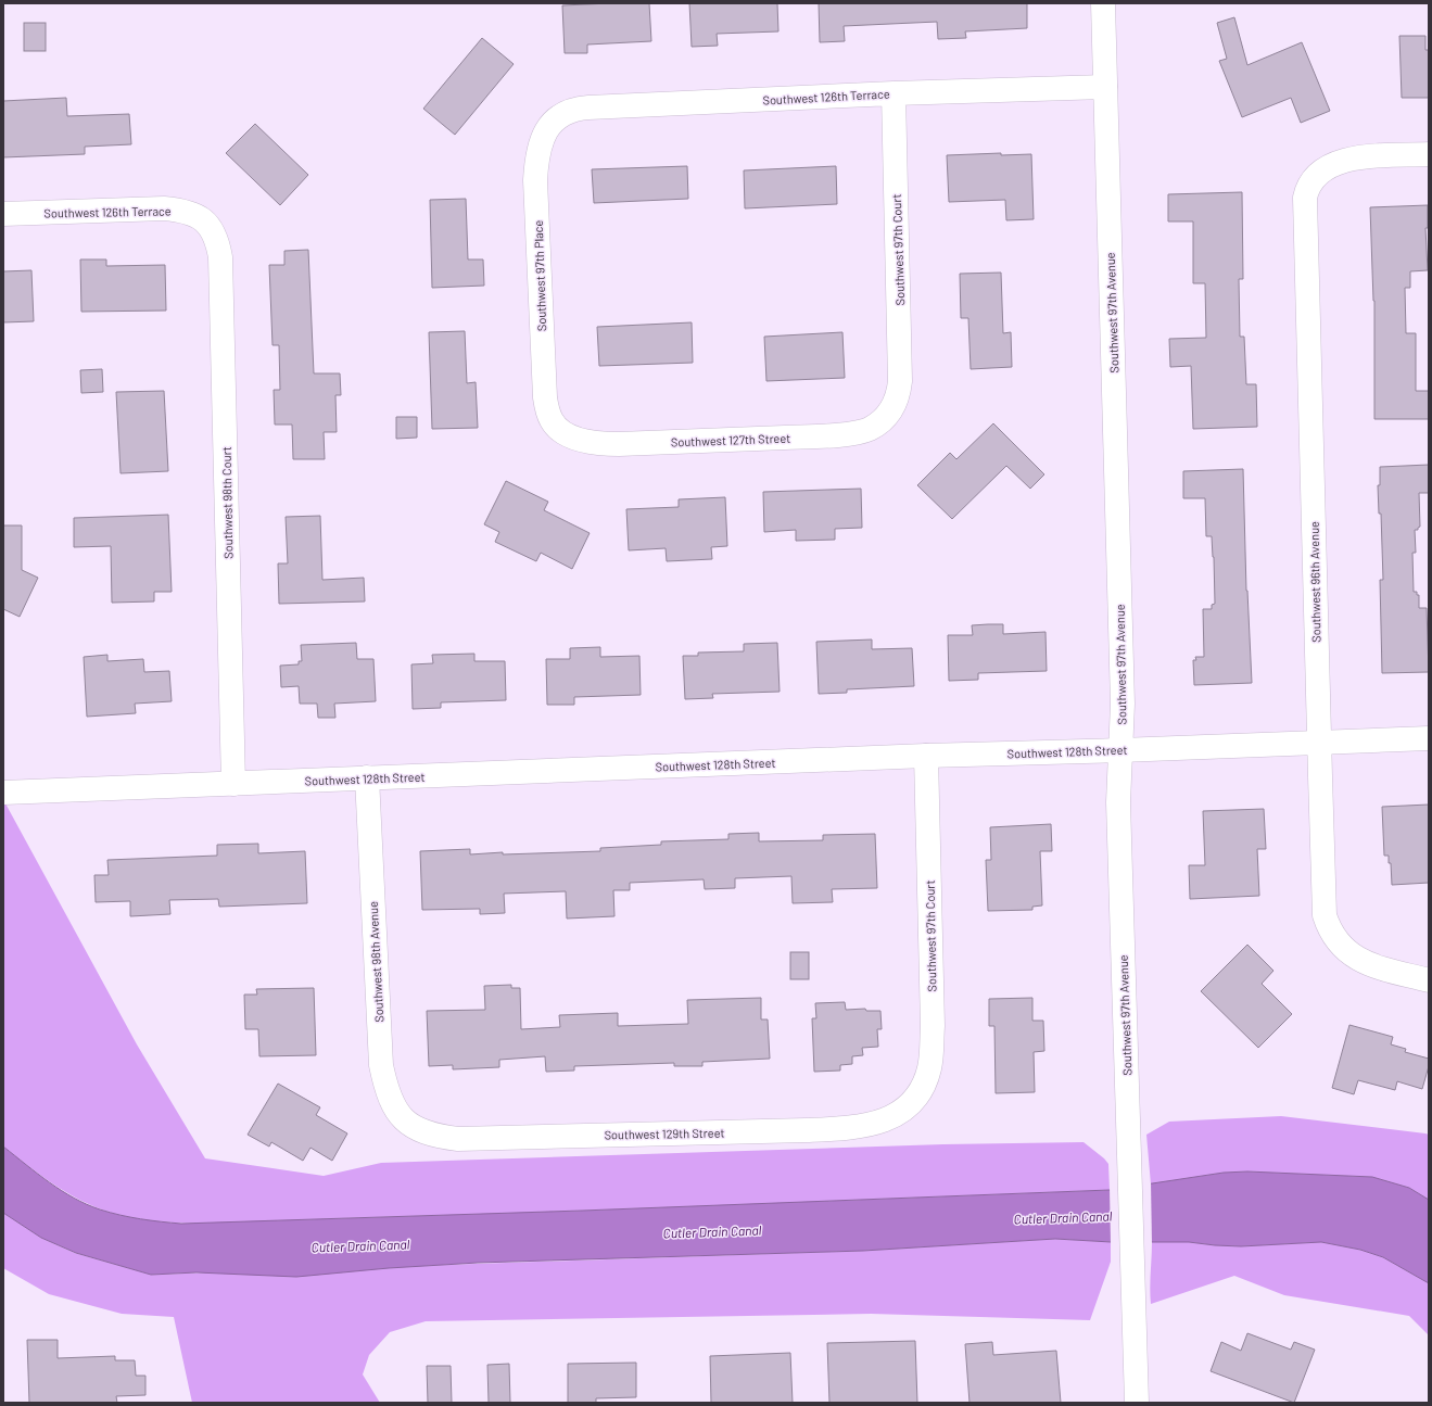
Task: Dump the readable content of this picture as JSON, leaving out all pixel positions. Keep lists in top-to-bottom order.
{
  "streets": {
    "street": [
      "Southwest 126th Terrace",
      "Southwest 97th Court",
      "Southwest 97th Place",
      "Southwest 97th Avenue",
      "Southwest 127th Street",
      "Southwest 98th Court",
      "Southwest 96th Avenue",
      "Southwest 128th Street",
      "Southwest 98th Avenue",
      "Southwest 129th Street"
    ]
  },
  "crossings": [
    ["Southwest 126th Terrace", "Southwest 97th Court"],
    ["Southwest 126th Terrace", "Southwest 97th Place"],
    ["Southwest 126th Terrace", "Southwest 97th Avenue"],
    ["Southwest 126th Terrace", "Southwest 98th Court"],
    ["Southwest 97th Court", "Southwest 127th Street"],
    ["Southwest 97th Court", "Southwest 128th Street"],
    ["Southwest 97th Court", "Southwest 129th Street"],
    ["Southwest 97th Place", "Southwest 127th Street"],
    ["Southwest 97th Avenue", "Southwest 128th Street"],
    ["Southwest 98th Court", "Southwest 128th Street"],
    ["Southwest 96th Avenue", "Southwest 128th Street"],
    ["Southwest 128th Street", "Southwest 98th Avenue"],
    ["Southwest 98th Avenue", "Southwest 129th Street"]
  ],
  "water": ["Cutler Drain Canal"]
}
